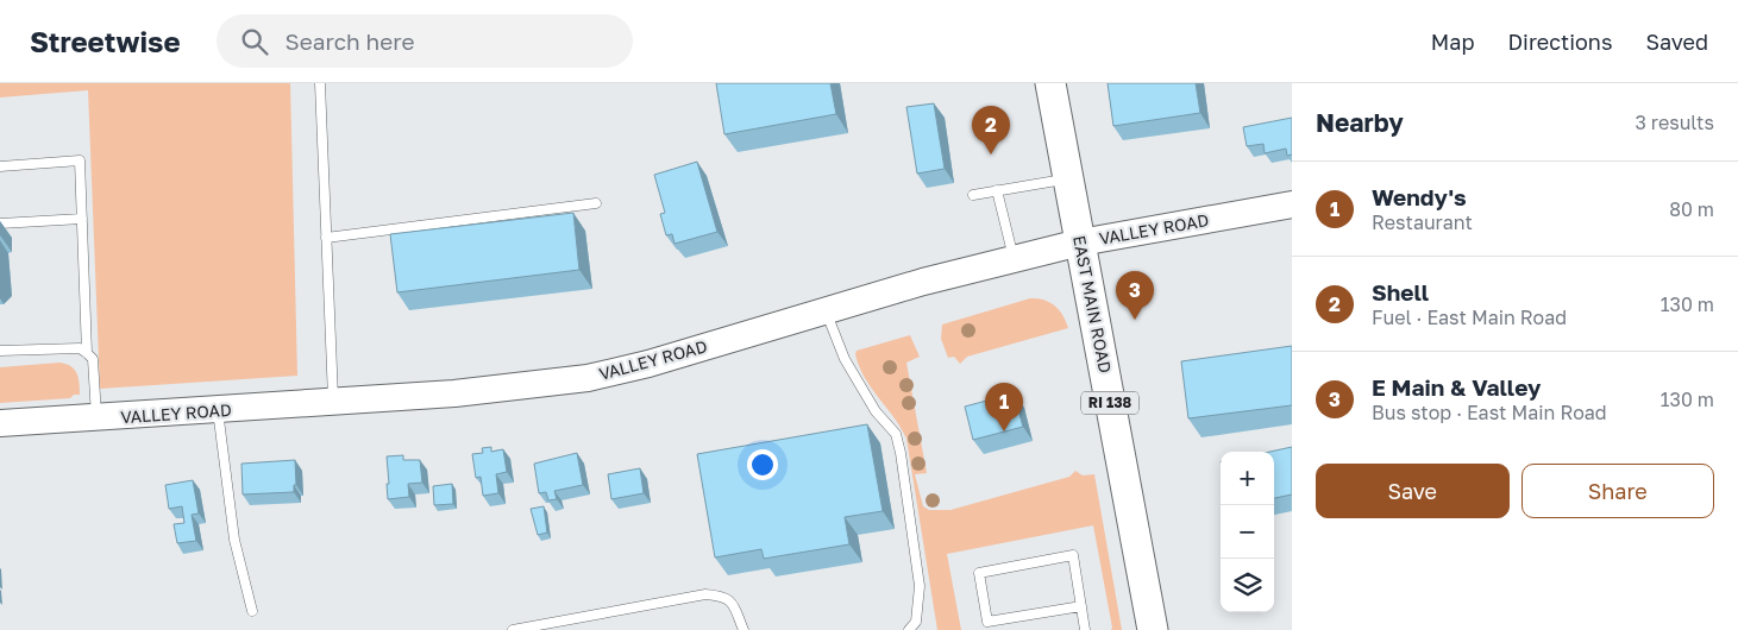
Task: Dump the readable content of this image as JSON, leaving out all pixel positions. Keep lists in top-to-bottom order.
{
  "streets": {
    "main road": ["VALLEY ROAD", "EAST MAIN ROAD", "RI 138"]
  },
  "crossings": [
    ["VALLEY ROAD", "EAST MAIN ROAD"]
  ],
  "page": {
    "header": "Streetwise",
    "search": "Search here",
    "nav": ["Map", "Directions", "Saved"],
    "heading": ["Nearby", "3 results"],
    "pins": ["2", "3", "1"],
    "list": [
      {
        "mark": "1",
        "name": "Wendy's",
        "note": "Restaurant",
        "value": "80 m"
      },
      {
        "mark": "2",
        "name": "Shell",
        "note": "Fuel · East Main Road",
        "value": "130 m"
      },
      {
        "mark": "3",
        "name": "E Main & Valley",
        "note": "Bus stop · East Main Road",
        "value": "130 m"
      }
    ],
    "buttons": ["Save", "Share"],
    "map_buttons": ["+", "−"]
  }
}
